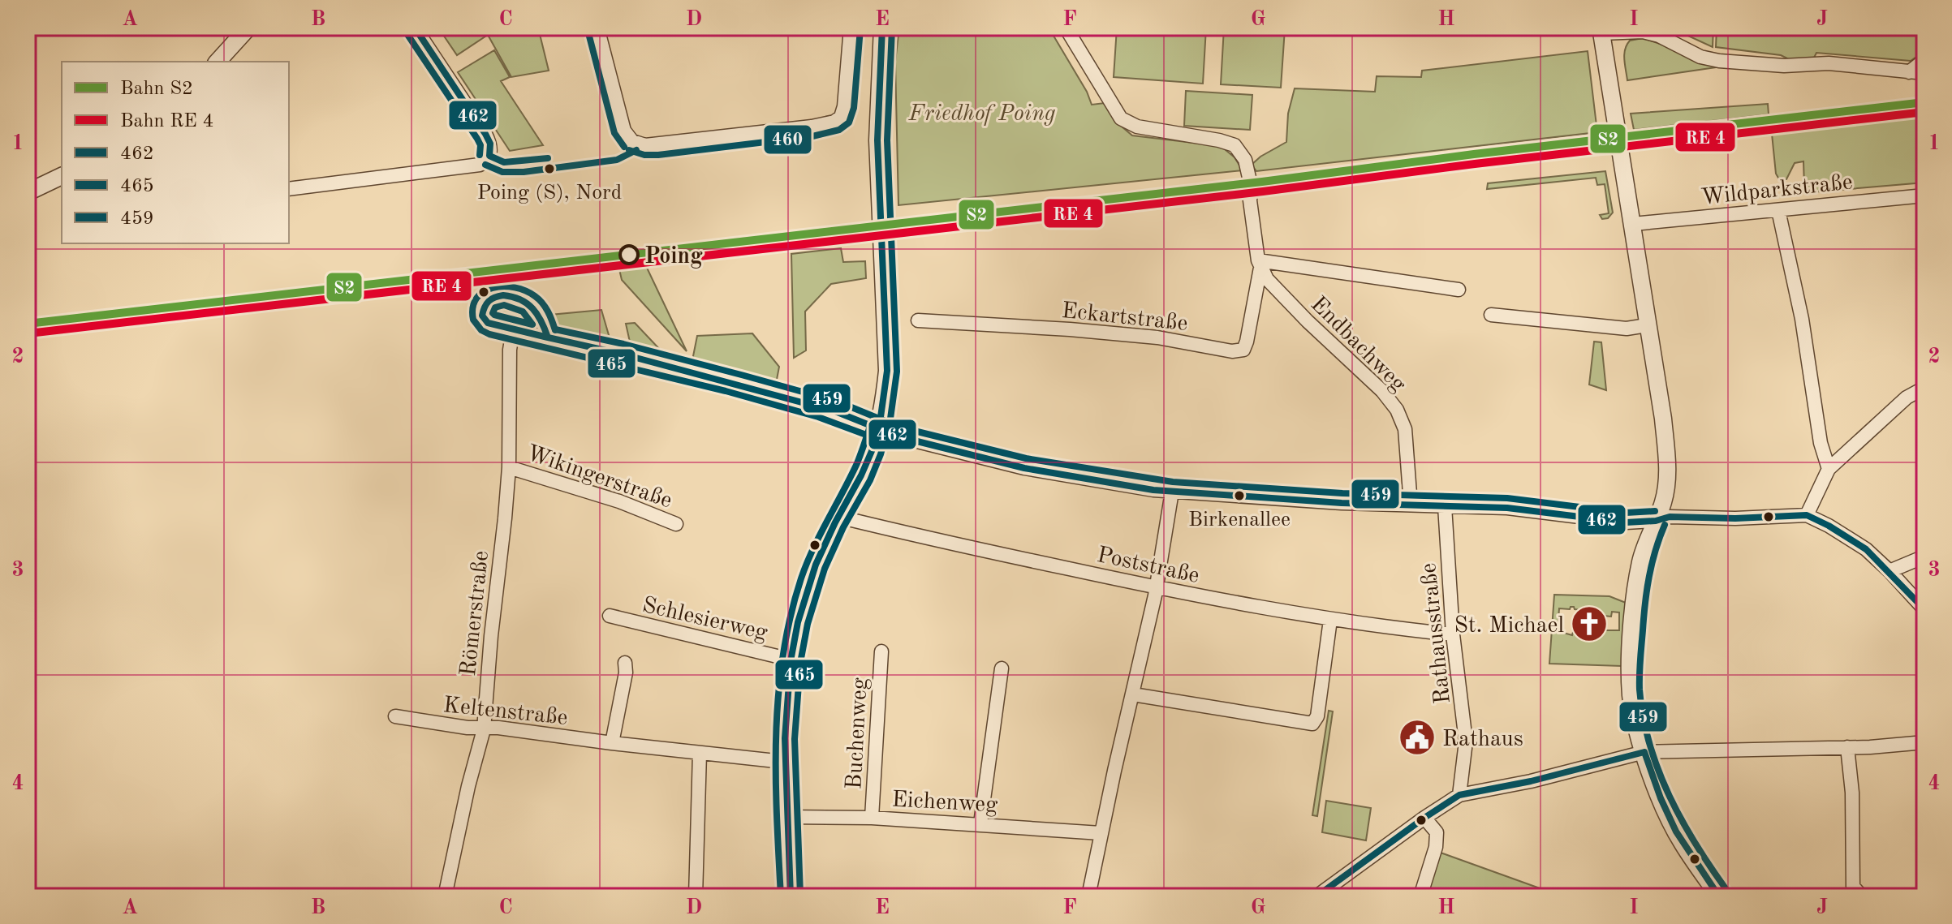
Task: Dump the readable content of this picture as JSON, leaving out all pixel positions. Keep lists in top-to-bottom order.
{
  "streets": {
    "street": [
      "Wildparkstraße",
      "Eckartstraße",
      "Endbachweg",
      "Wikingerstraße",
      "Poststraße",
      "Römerstraße",
      "Schlesierweg",
      "Rathausstraße",
      "Keltenstraße",
      "Buchenweg",
      "Eichenweg"
    ]
  },
  "crossings": [
    ["Eckartstraße", "Endbachweg"],
    ["Wikingerstraße", "Römerstraße"],
    ["Poststraße", "Rathausstraße"],
    ["Römerstraße", "Keltenstraße"],
    ["Buchenweg", "Eichenweg"]
  ],
  "parks": ["Friedhof Poing"],
  "places": {
    "other": ["Poing (S), Nord", "Poing", "Birkenallee"],
    "church": ["St. Michael"],
    "public building": ["Rathaus"]
  },
  "lines": [
    "transit line 462",
    "transit line 465",
    "transit line 460",
    "rail line S2",
    "transit line 459"
  ],
  "legend": [
    "Bahn S2",
    "Bahn RE 4",
    "462",
    "465",
    "459"
  ],
  "grid": {
    "columns": [
      "A",
      "B",
      "C",
      "D",
      "E",
      "F",
      "G",
      "H",
      "I",
      "J"
    ],
    "rows": [
      "1",
      "2",
      "3",
      "4"
    ]
  }
}
